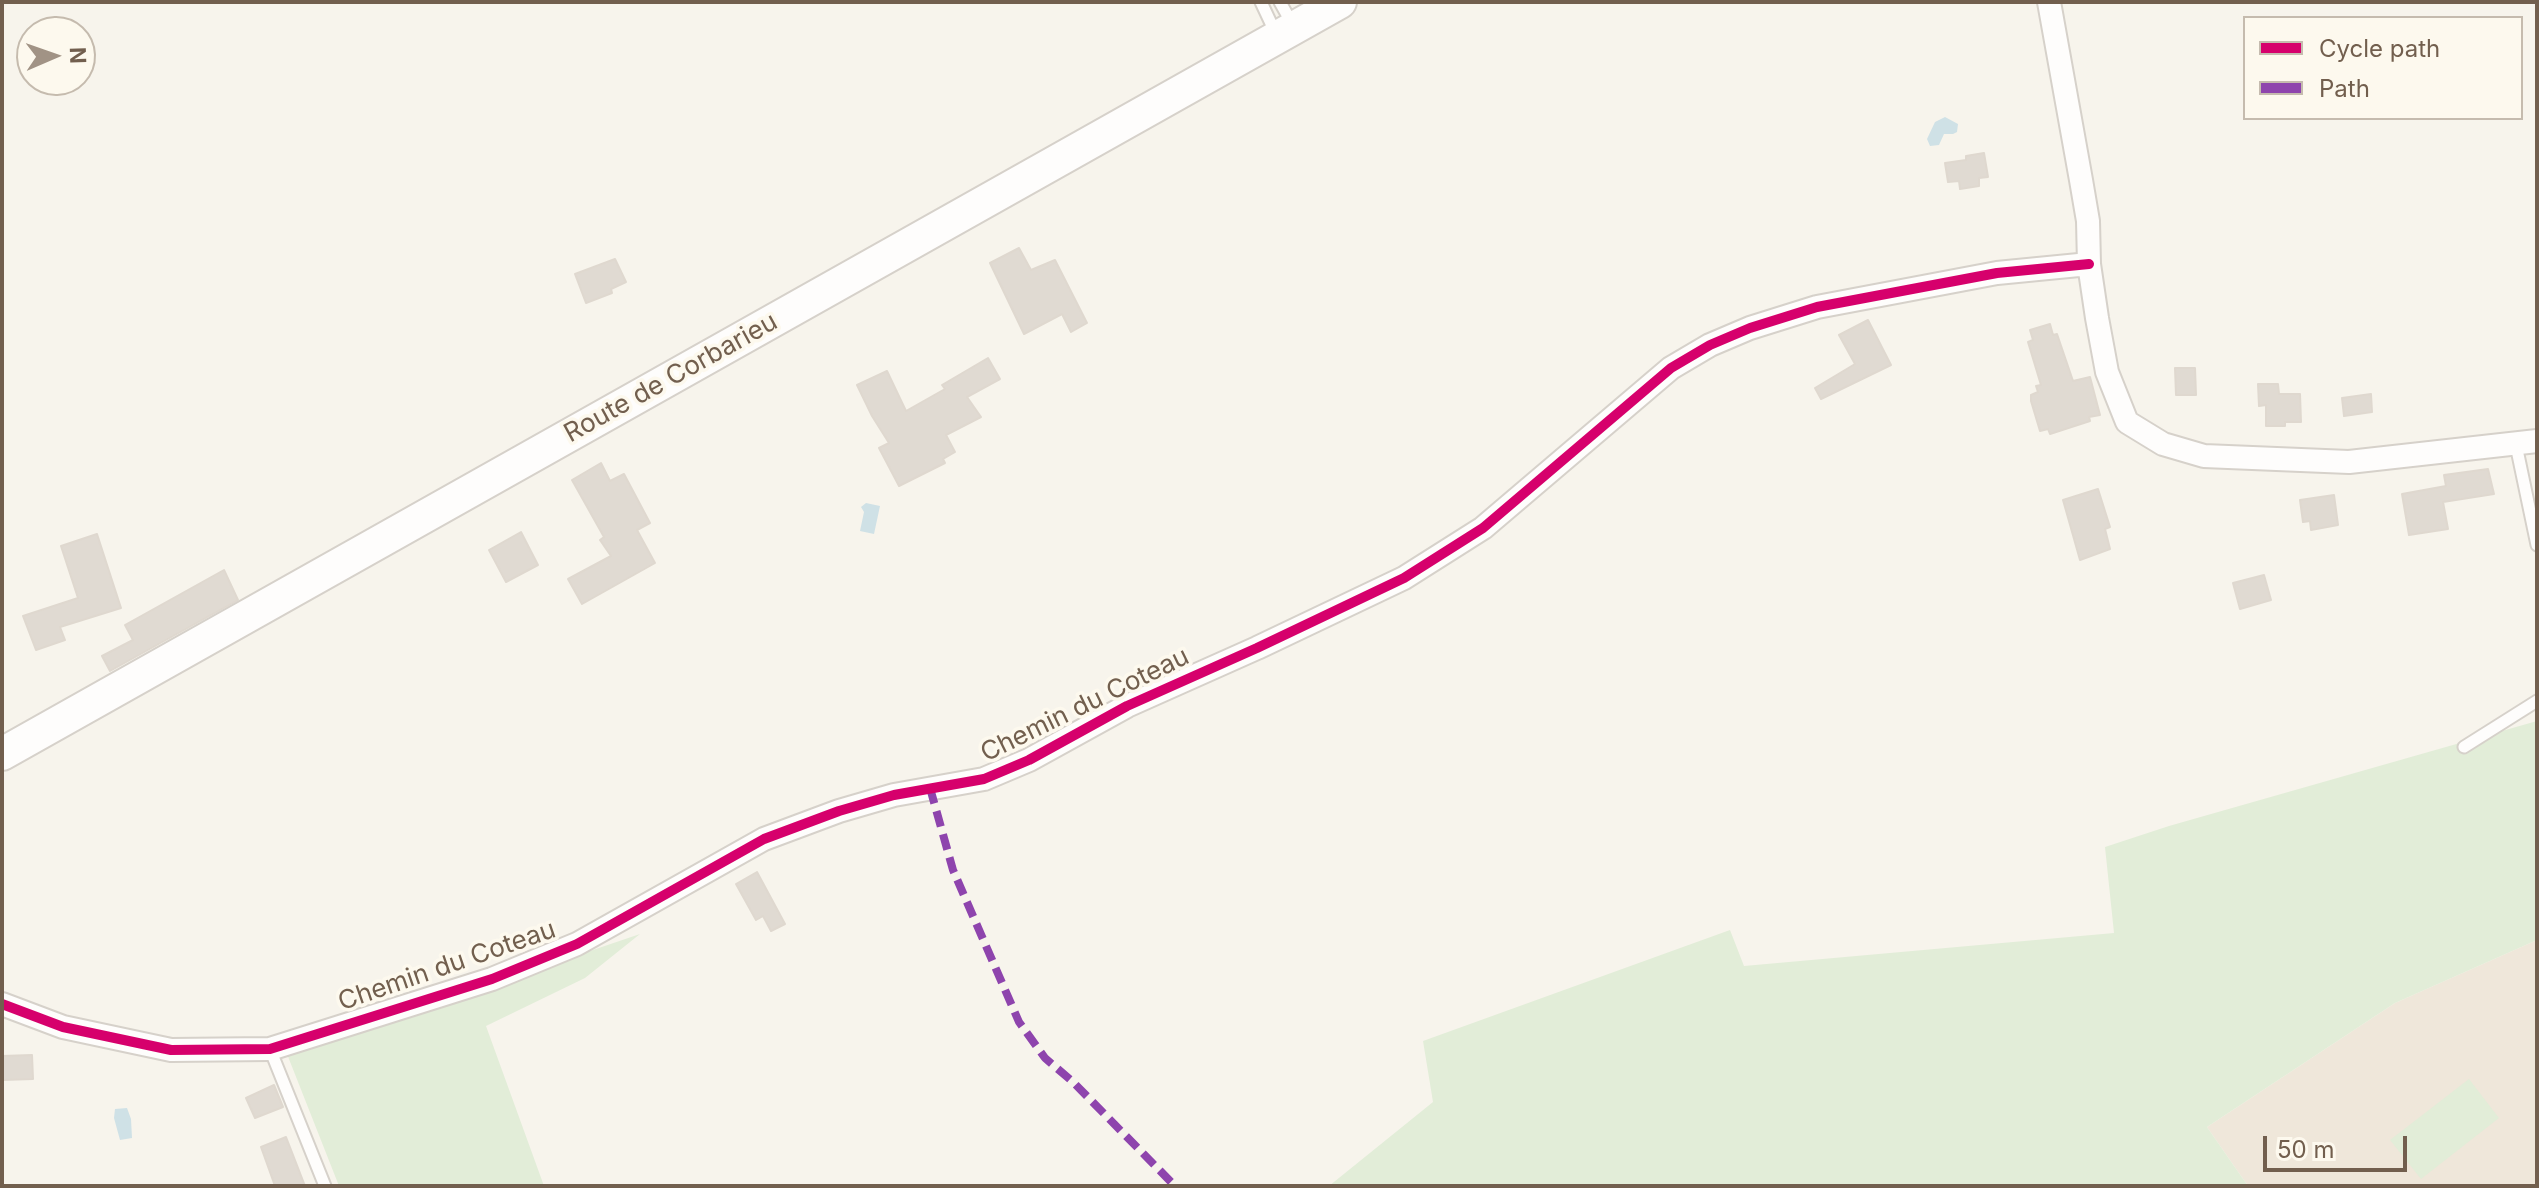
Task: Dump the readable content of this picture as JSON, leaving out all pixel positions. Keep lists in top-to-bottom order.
{
  "streets": {
    "main road": ["Route de Corbarieu"],
    "street": ["Chemin du Coteau"]
  },
  "legend": ["Cycle path", "Path"],
  "scale_bar": "50 m",
  "north": "right"
}
